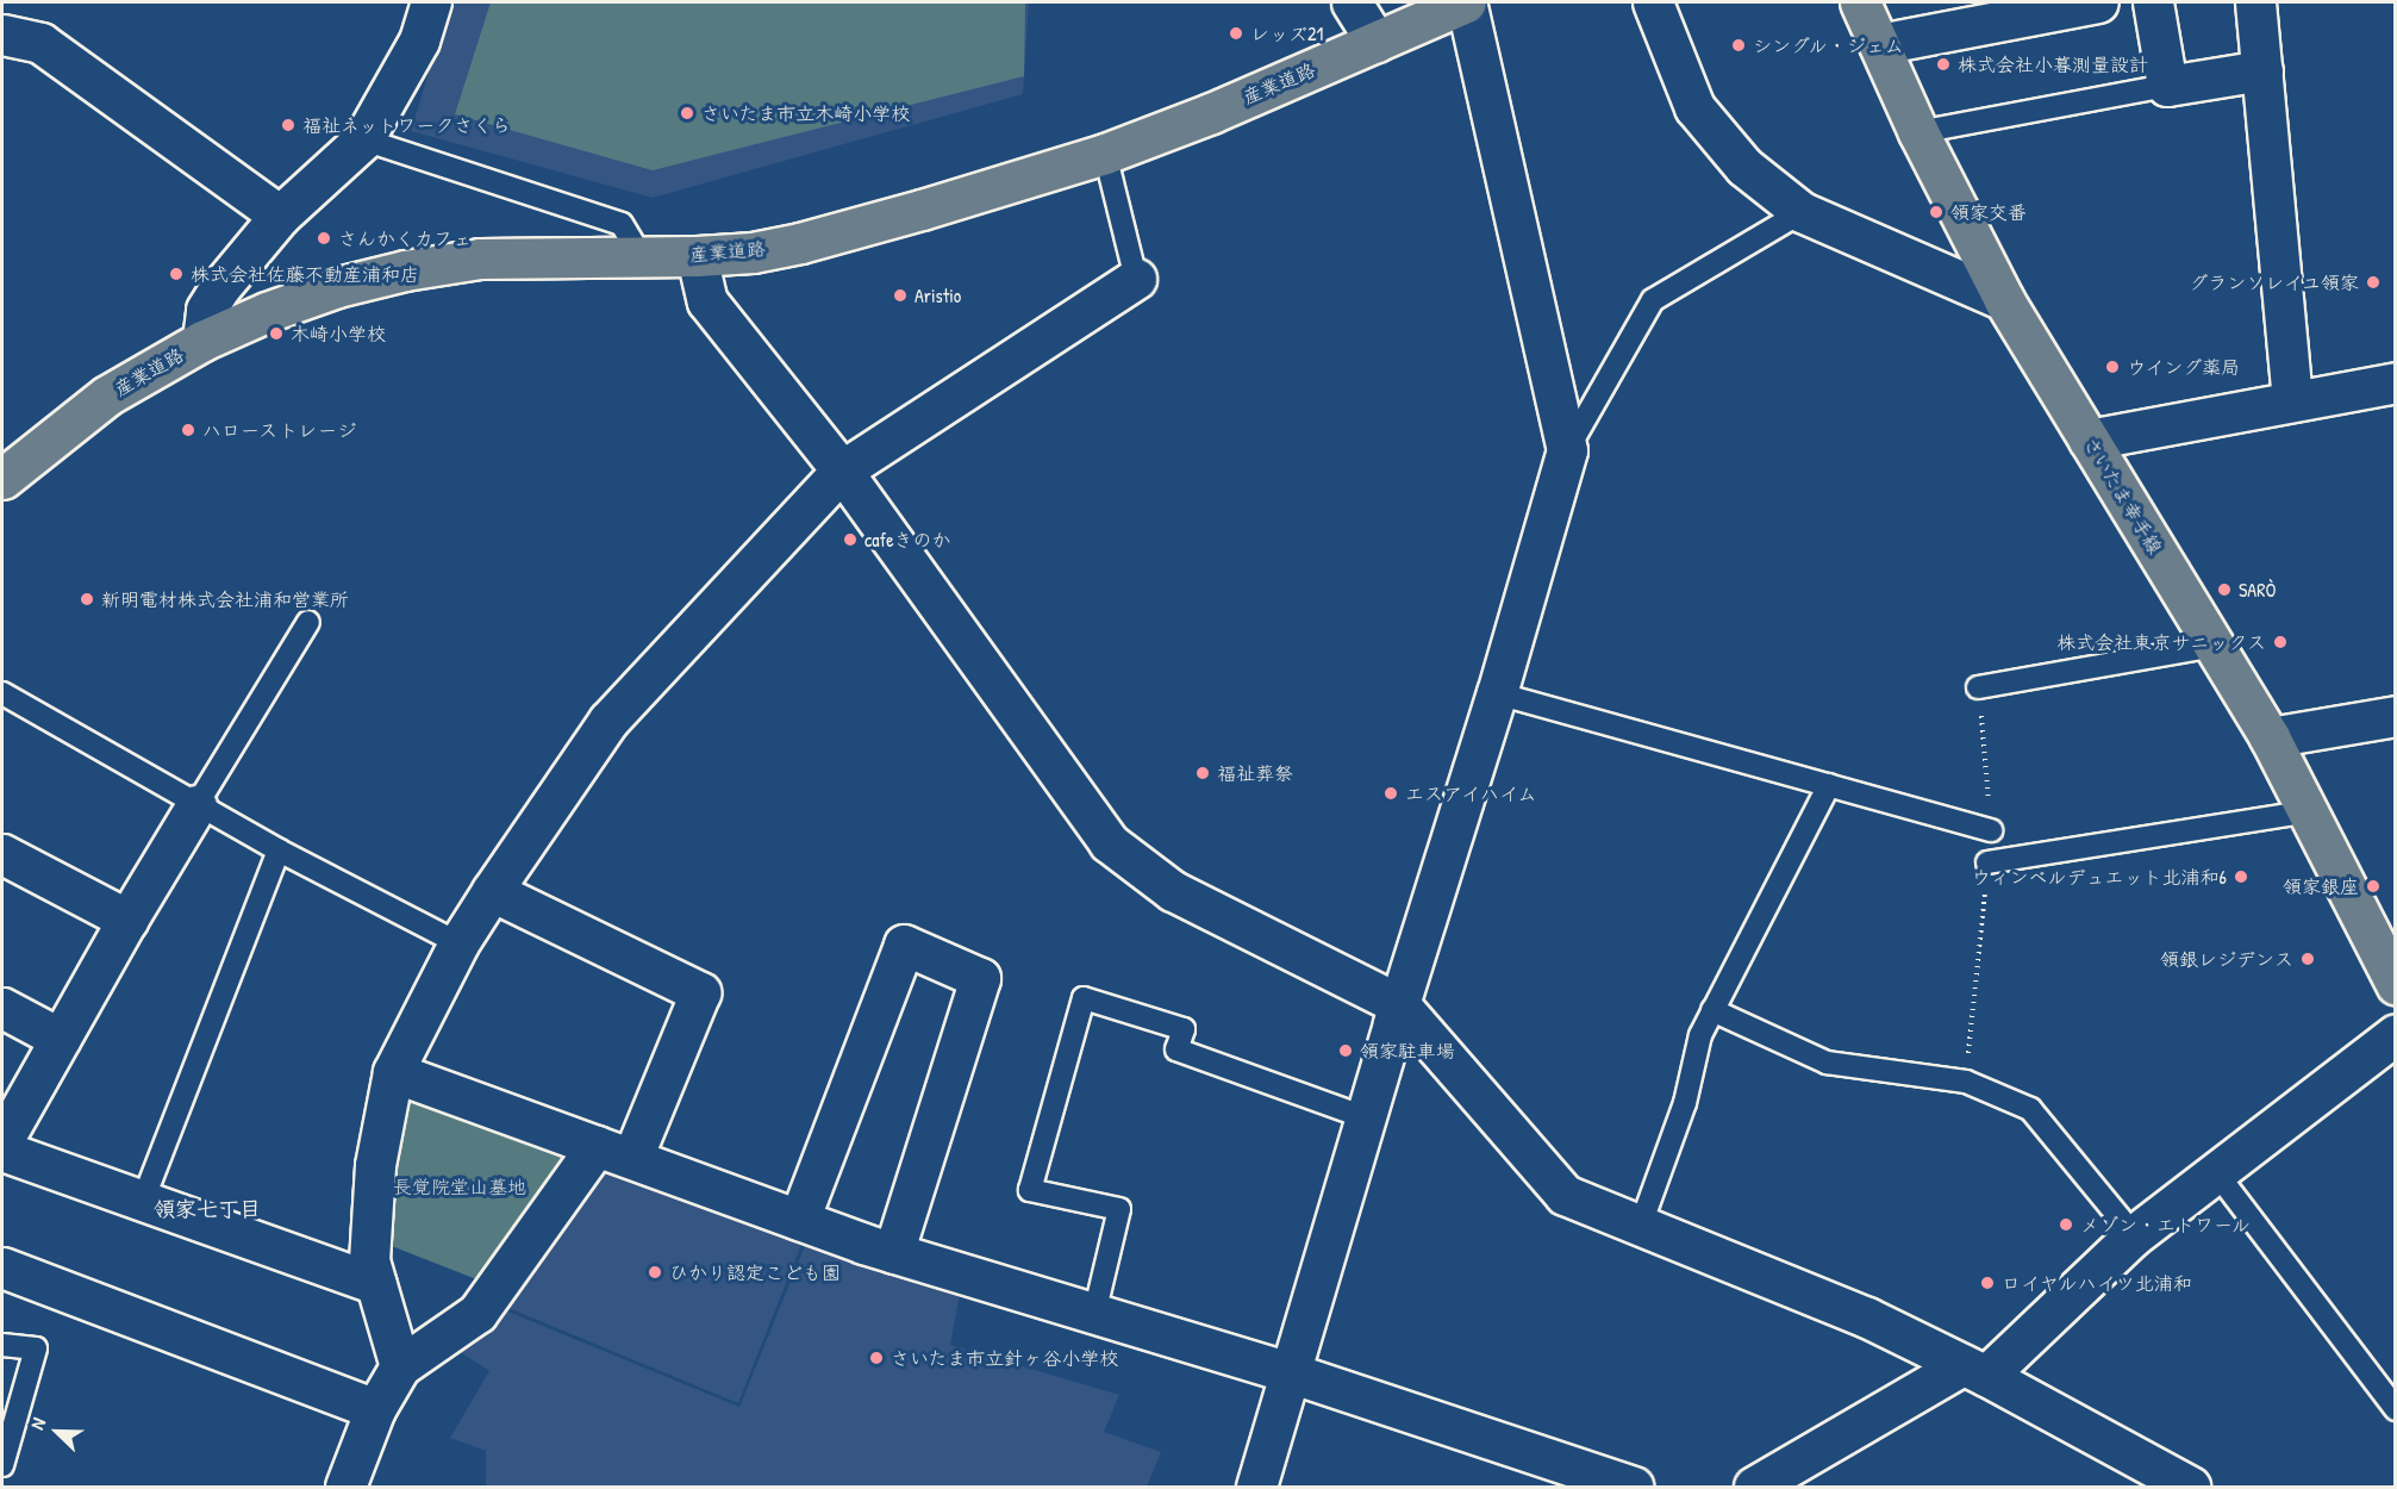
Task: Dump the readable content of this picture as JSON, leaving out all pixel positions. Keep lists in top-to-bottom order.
{
  "streets": {
    "main road": ["産業道路", "さいたま幸手線"]
  },
  "districts": ["領家七丁目"],
  "parks": ["長覚院堂山墓地"],
  "places": [
    "レッズ21",
    "シングル・ジェム",
    "株式会社小暮測量設計",
    "さいたま市立木崎小学校",
    "福祉ネットワークさくら",
    "領家交番",
    "さんかくカフェ",
    "株式会社佐藤不動産浦和店",
    "グランソレイユ領家",
    "Aristio",
    "木崎小学校",
    "ウイング薬局",
    "ハローストレージ",
    "cafeきのか",
    "SARÒ",
    "新明電材株式会社浦和営業所",
    "株式会社東京サニックス",
    "福祉葬祭",
    "エスアイハイム",
    "ウィンベルデュエット北浦和6",
    "領家銀座",
    "領銀レジデンス",
    "領家駐車場",
    "メゾン・エトワール",
    "ひかり認定こども園",
    "ロイヤルハイツ北浦和",
    "さいたま市立針ヶ谷小学校"
  ],
  "north": "top left"
}
